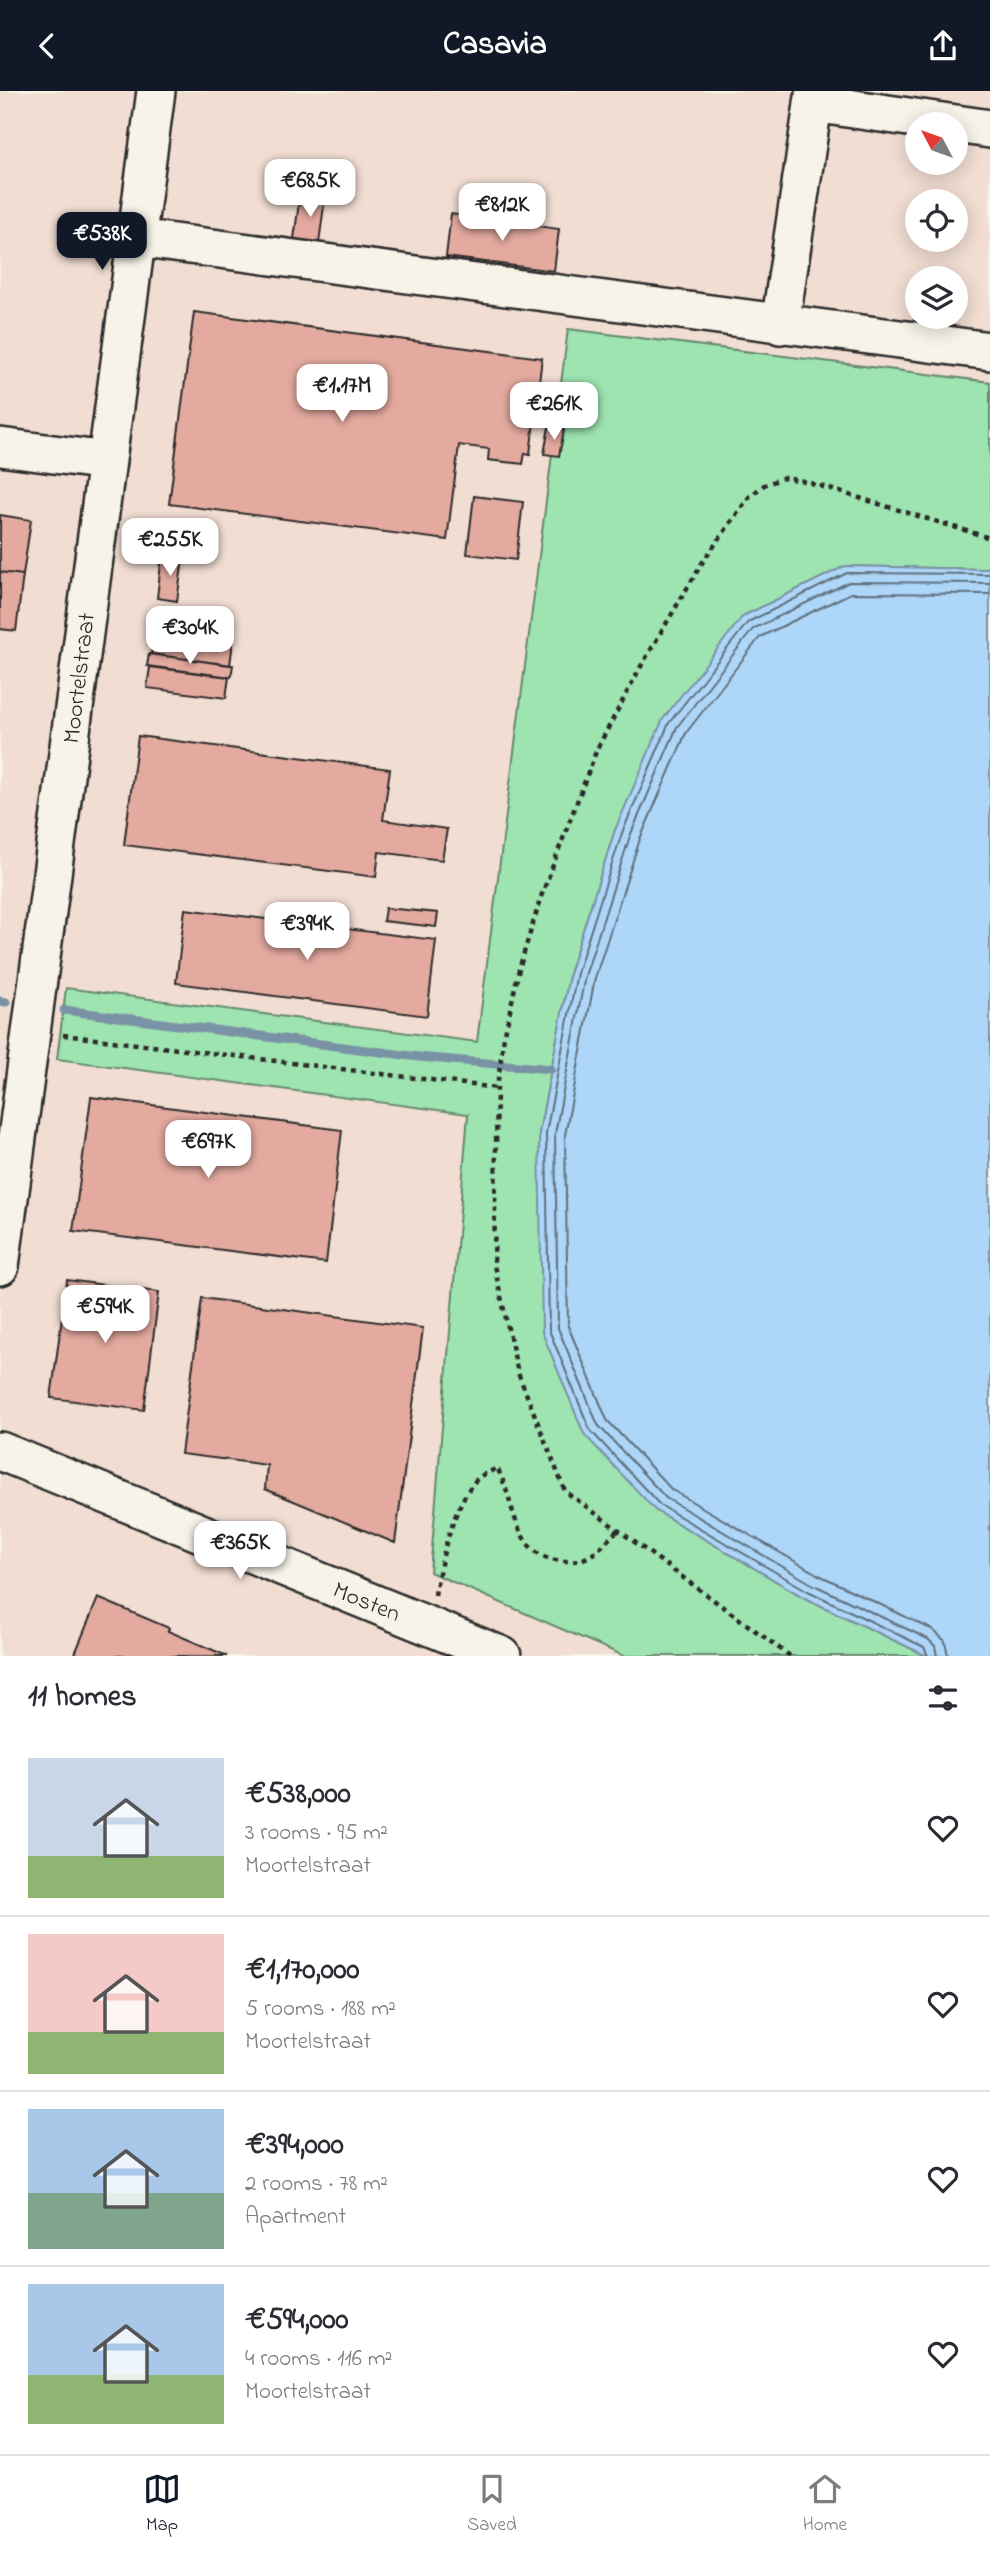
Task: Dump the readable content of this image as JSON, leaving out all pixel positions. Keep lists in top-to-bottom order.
{
  "streets": {
    "street": ["Moortelstraat", "Mosten"]
  },
  "north": "top left",
  "page": {
    "header": "Casavia",
    "price": [
      "€685K",
      "€812K",
      "€538K",
      "€1.17M",
      "€261K",
      "€255K",
      "€304K",
      "€394K",
      "€697K",
      "€594K",
      "€365K"
    ],
    "heading": "11 homes",
    "list": [
      {
        "name": "€538,000",
        "note": "3 rooms · 95 m² · Moortelstraat"
      },
      {
        "name": "€1,170,000",
        "note": "5 rooms · 188 m² · Moortelstraat"
      },
      {
        "name": "€394,000",
        "note": "2 rooms · 78 m² · Apartment"
      },
      {
        "name": "€594,000",
        "note": "4 rooms · 116 m² · Moortelstraat"
      }
    ],
    "tabs": ["Map", "Saved", "Home"]
  }
}
